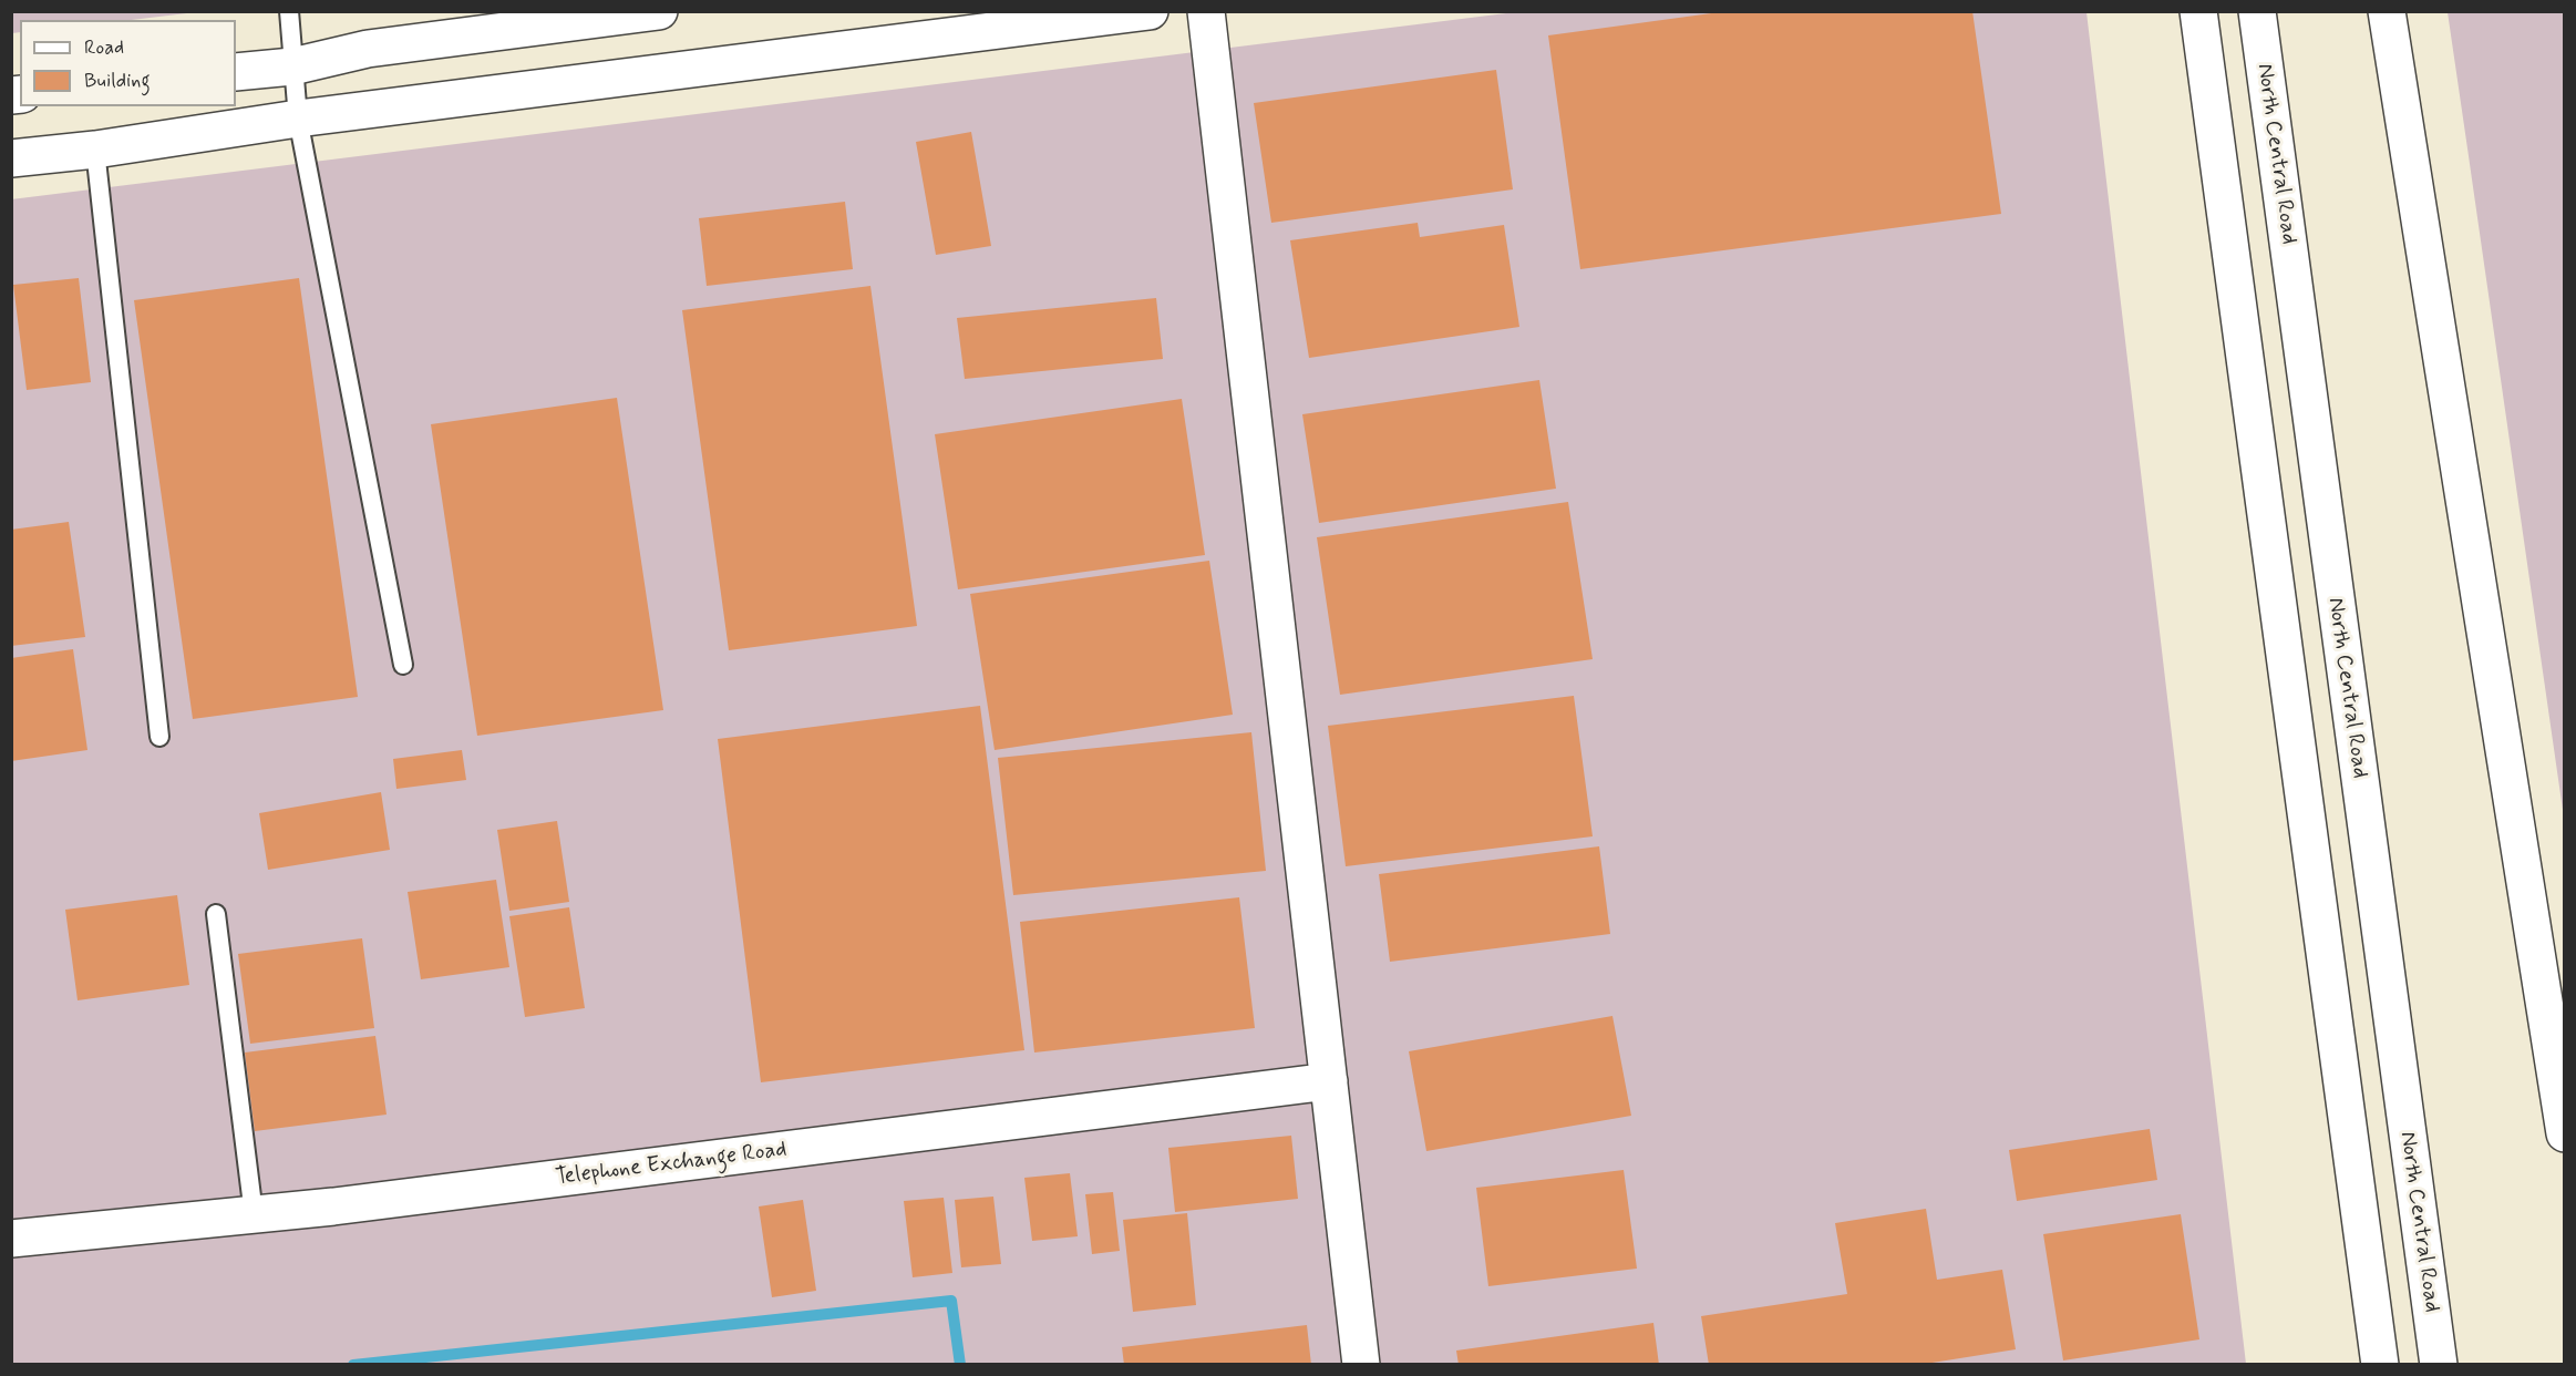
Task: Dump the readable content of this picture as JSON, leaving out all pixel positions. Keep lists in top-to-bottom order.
{
  "streets": {
    "street": ["North Central Road", "Telephone Exchange Road"]
  },
  "legend": ["Road", "Building"]
}
